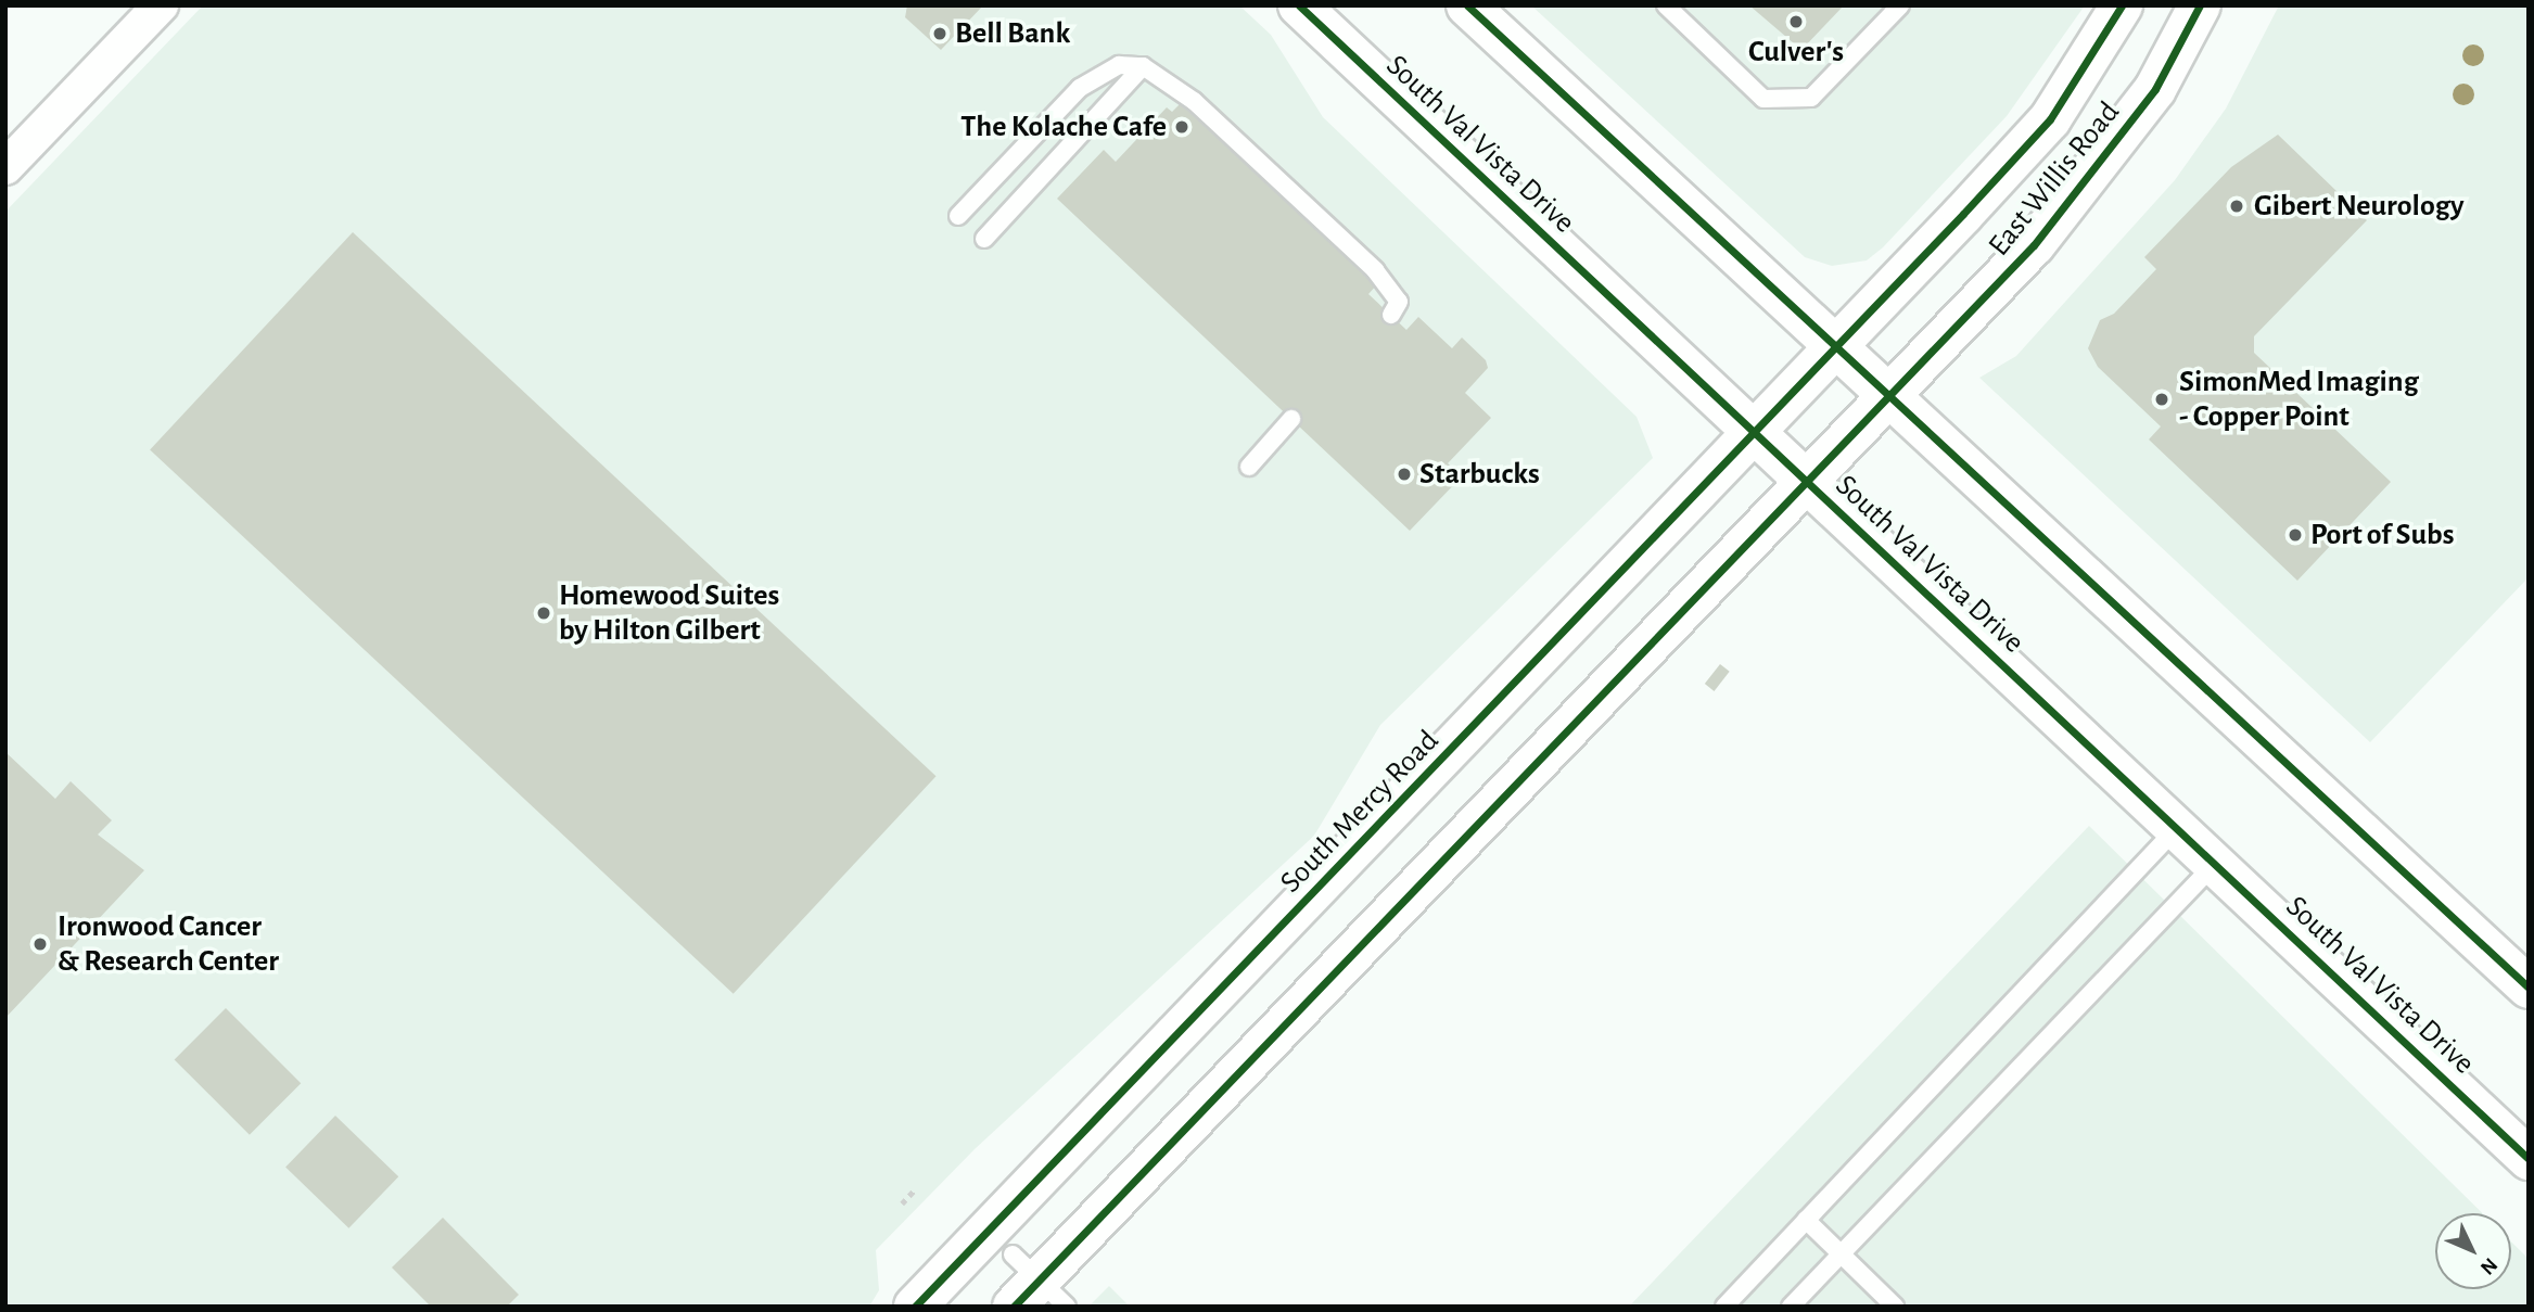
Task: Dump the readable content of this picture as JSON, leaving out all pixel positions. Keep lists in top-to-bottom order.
{
  "streets": {
    "main road": ["South Val Vista Drive", "East Willis Road", "South Mercy Road"]
  },
  "crossings": [
    ["South Val Vista Drive", "South Mercy Road"],
    ["East Willis Road", "South Mercy Road"]
  ],
  "places": [
    "Culver's",
    "Bell Bank",
    "The Kolache Cafe",
    "Gibert Neurology",
    "SimonMed Imaging - Copper Point",
    "Starbucks",
    "Port of Subs",
    "Homewood Suites by Hilton Gilbert",
    "Ironwood Cancer & Research Center"
  ],
  "north": "bottom right"
}
